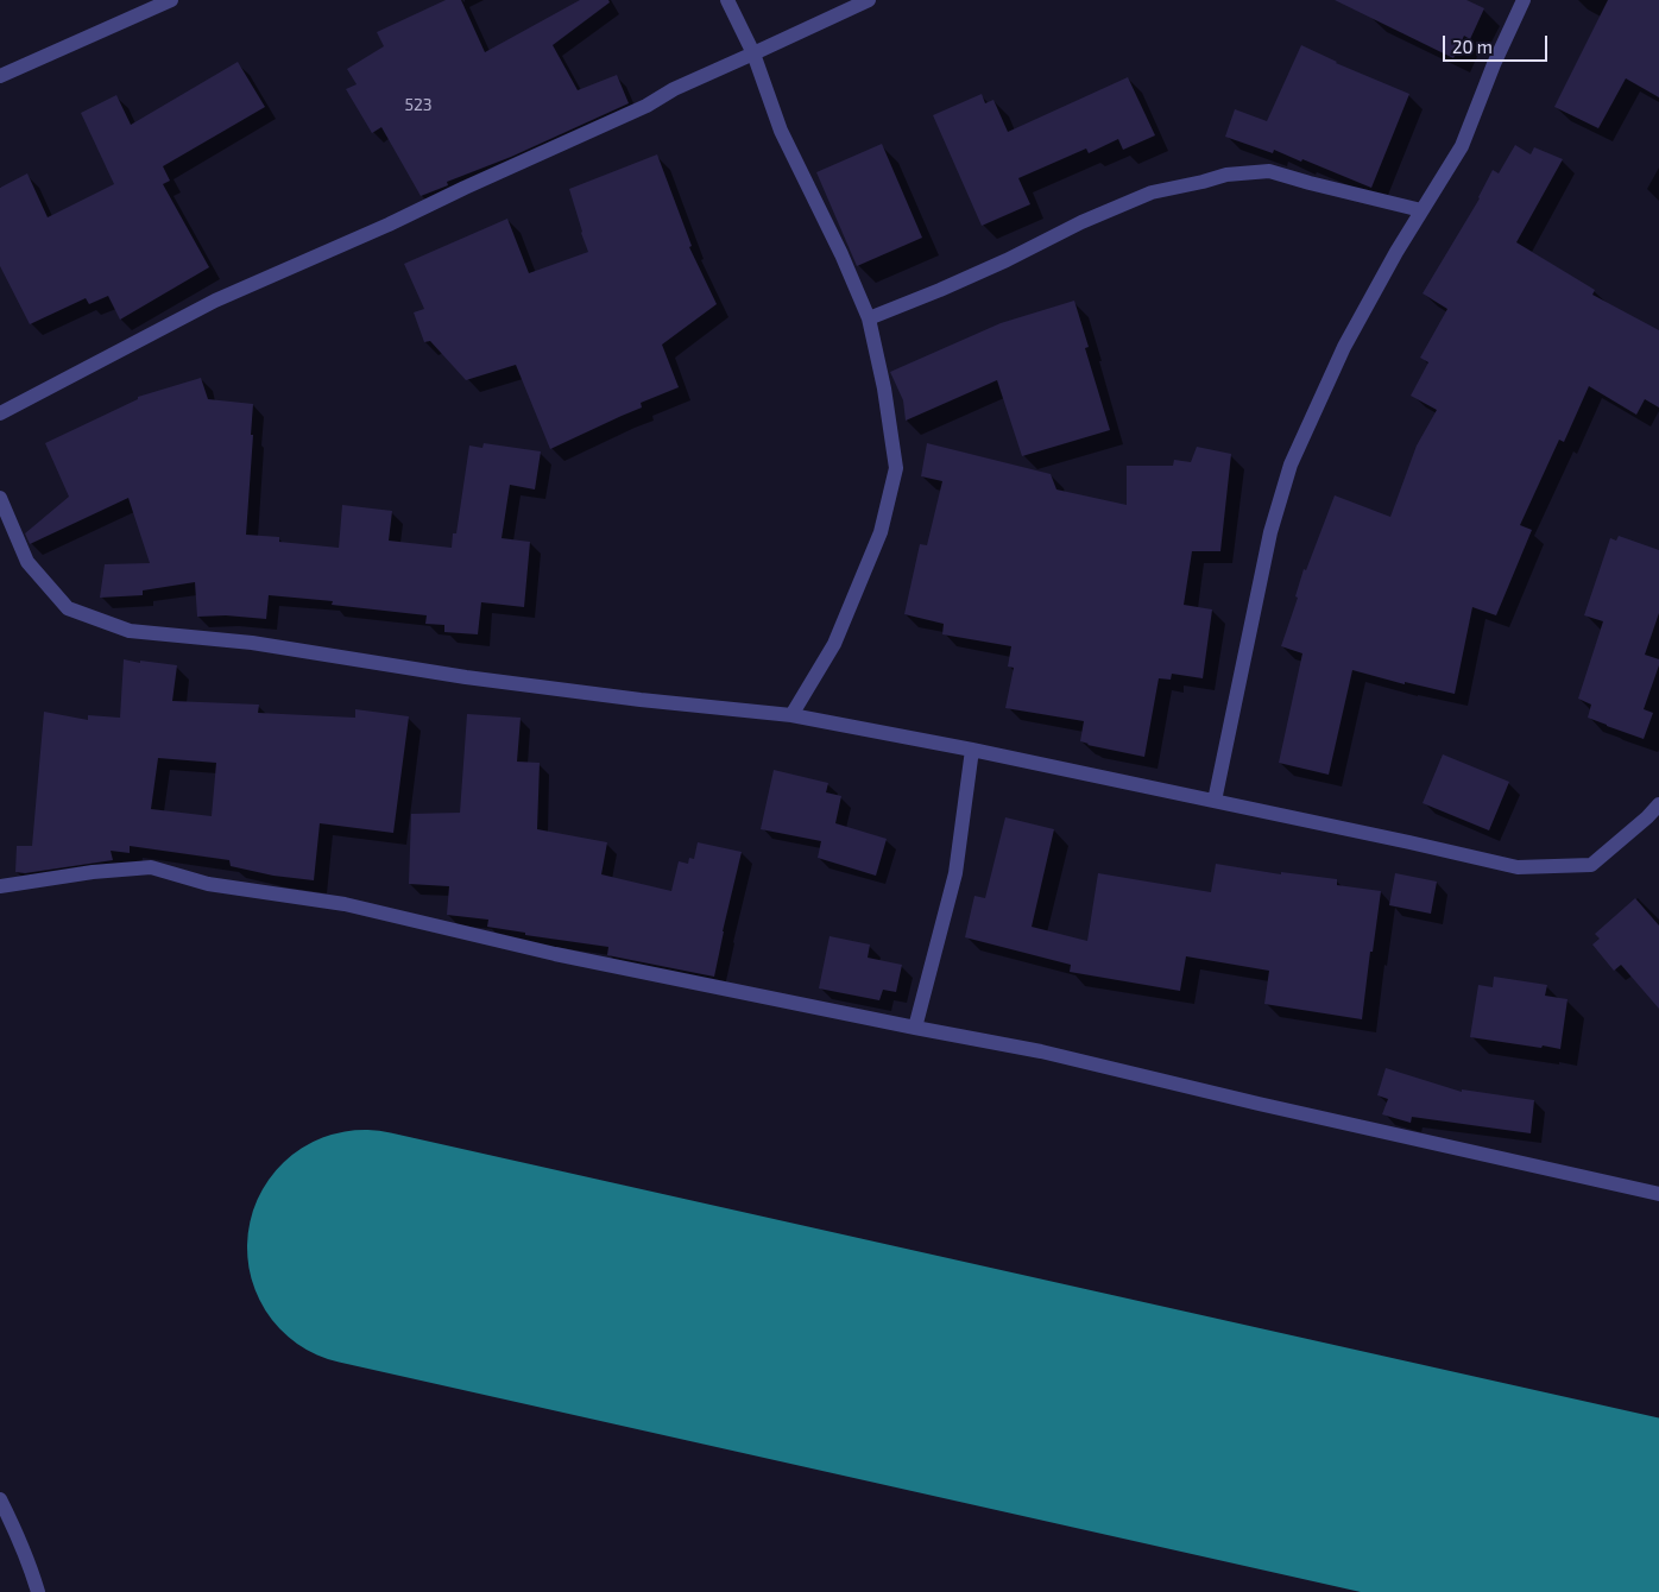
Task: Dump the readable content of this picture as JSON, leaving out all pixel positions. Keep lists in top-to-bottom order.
{
  "house_numbers": ["523"],
  "scale_bar": "20 m"
}
